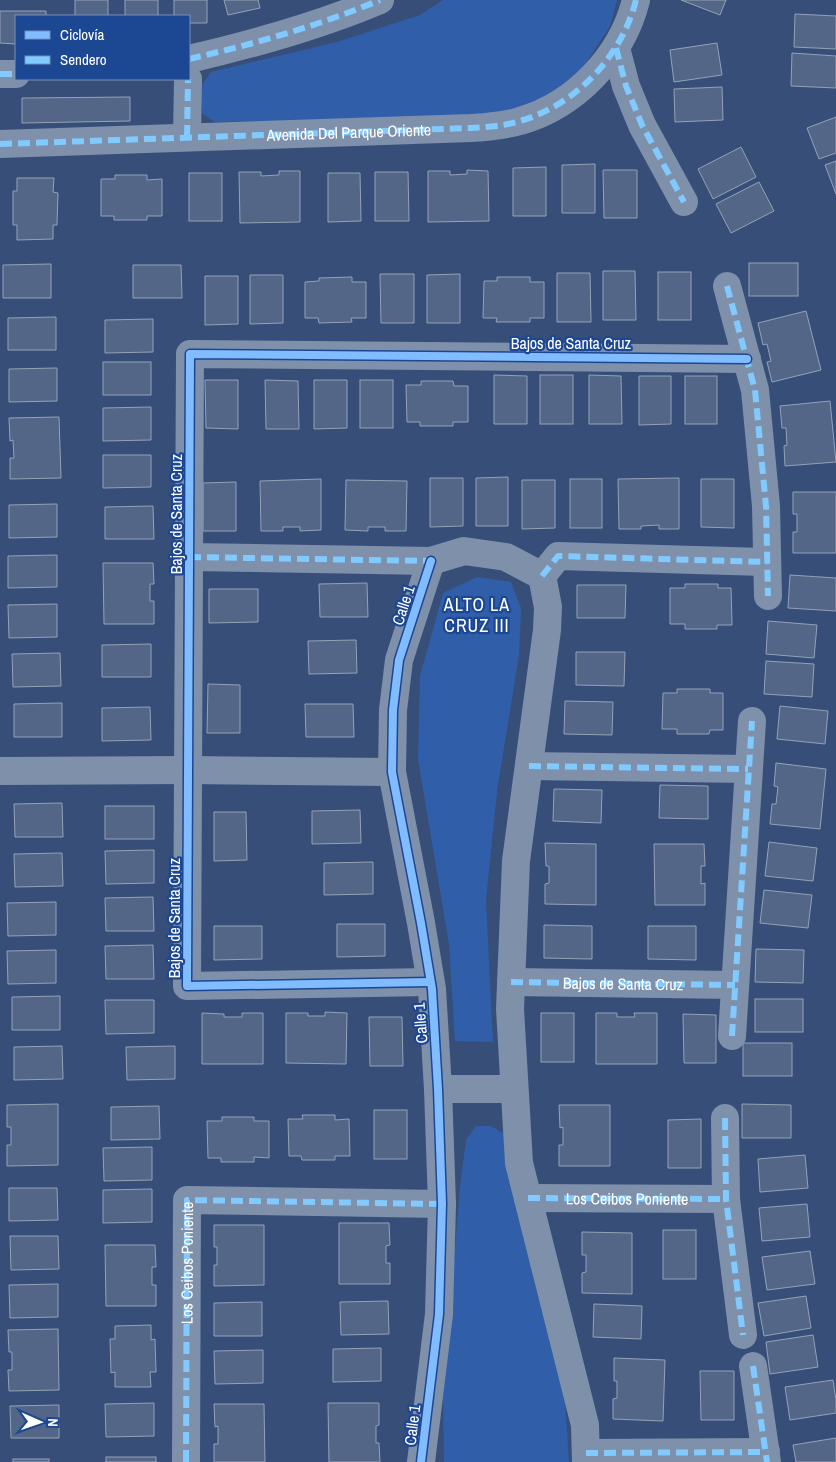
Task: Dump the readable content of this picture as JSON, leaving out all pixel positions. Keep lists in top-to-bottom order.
{
  "streets": {
    "street": [
      "Avenida Del Parque Oriente",
      "Bajos de Santa Cruz",
      "Calle 1",
      "Los Ceibos Poniente"
    ]
  },
  "crossings": [
    ["Bajos de Santa Cruz", "Calle 1"],
    ["Calle 1", "Los Ceibos Poniente"]
  ],
  "districts": ["ALTO LA CRUZ III"],
  "legend": ["Ciclovía", "Sendero"],
  "north": "right"
}
